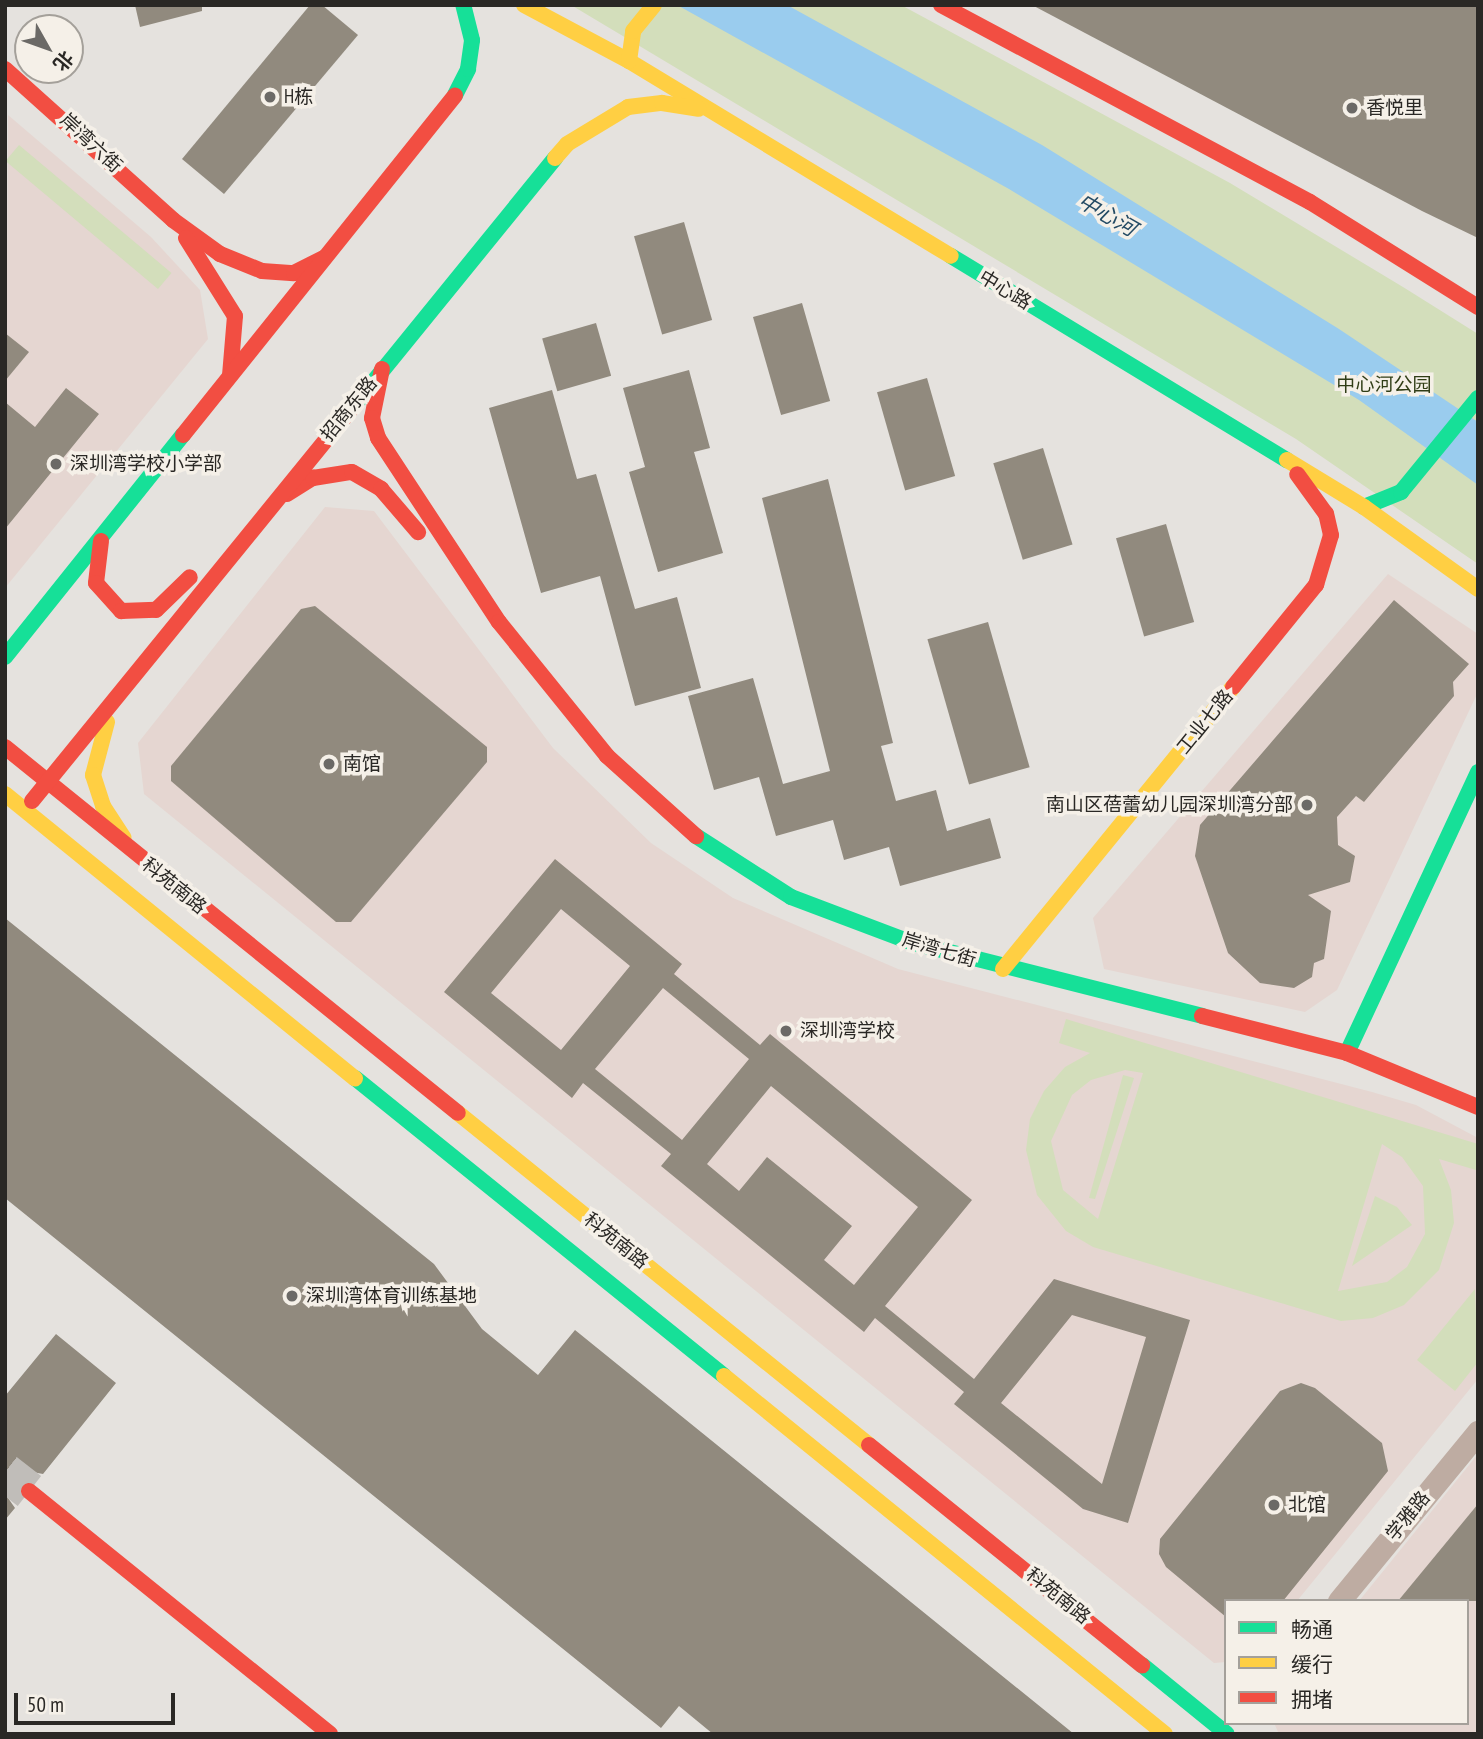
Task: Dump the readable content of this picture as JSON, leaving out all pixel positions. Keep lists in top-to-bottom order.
{
  "streets": {
    "main road": [
      "岸湾六街",
      "中心路",
      "招商东路",
      "工业七路",
      "科苑南路",
      "岸湾七街"
    ],
    "street": ["学雅路"]
  },
  "crossings": [
    ["中心路", "招商东路"],
    ["中心路", "工业七路"],
    ["招商东路", "科苑南路"],
    ["工业七路", "岸湾七街"]
  ],
  "water": ["中心河"],
  "parks": ["中心河公园"],
  "places": [
    "H栋",
    "香悦里",
    "深圳湾学校小学部",
    "南馆",
    "南山区蓓蕾幼儿园深圳湾分部",
    "深圳湾学校",
    "深圳湾体育训练基地",
    "北馆"
  ],
  "legend": ["畅通", "缓行", "拥堵"],
  "scale_bar": "50 m",
  "north": "bottom right"
}
